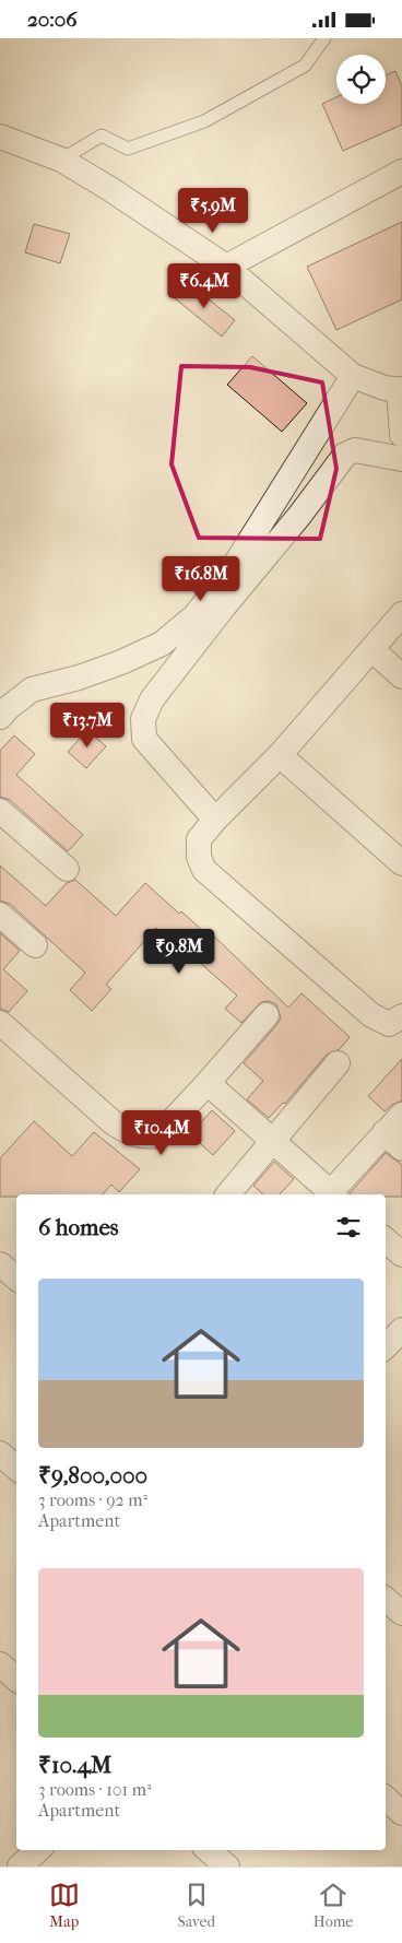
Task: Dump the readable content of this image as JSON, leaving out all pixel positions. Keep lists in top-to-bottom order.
{
  "page": {
    "status": "20:06",
    "price": [
      "₹5.9M",
      "₹6.4M",
      "₹16.8M",
      "₹13.7M",
      "₹9.8M",
      "₹10.4M"
    ],
    "heading": "6 homes",
    "list": [
      {
        "name": "₹9,800,000",
        "note": "3 rooms · 92 m² · Apartment"
      },
      {
        "name": "₹10.4M",
        "note": "3 rooms · 101 m² · Apartment"
      }
    ],
    "tabs": ["Map", "Saved", "Home"]
  }
}
